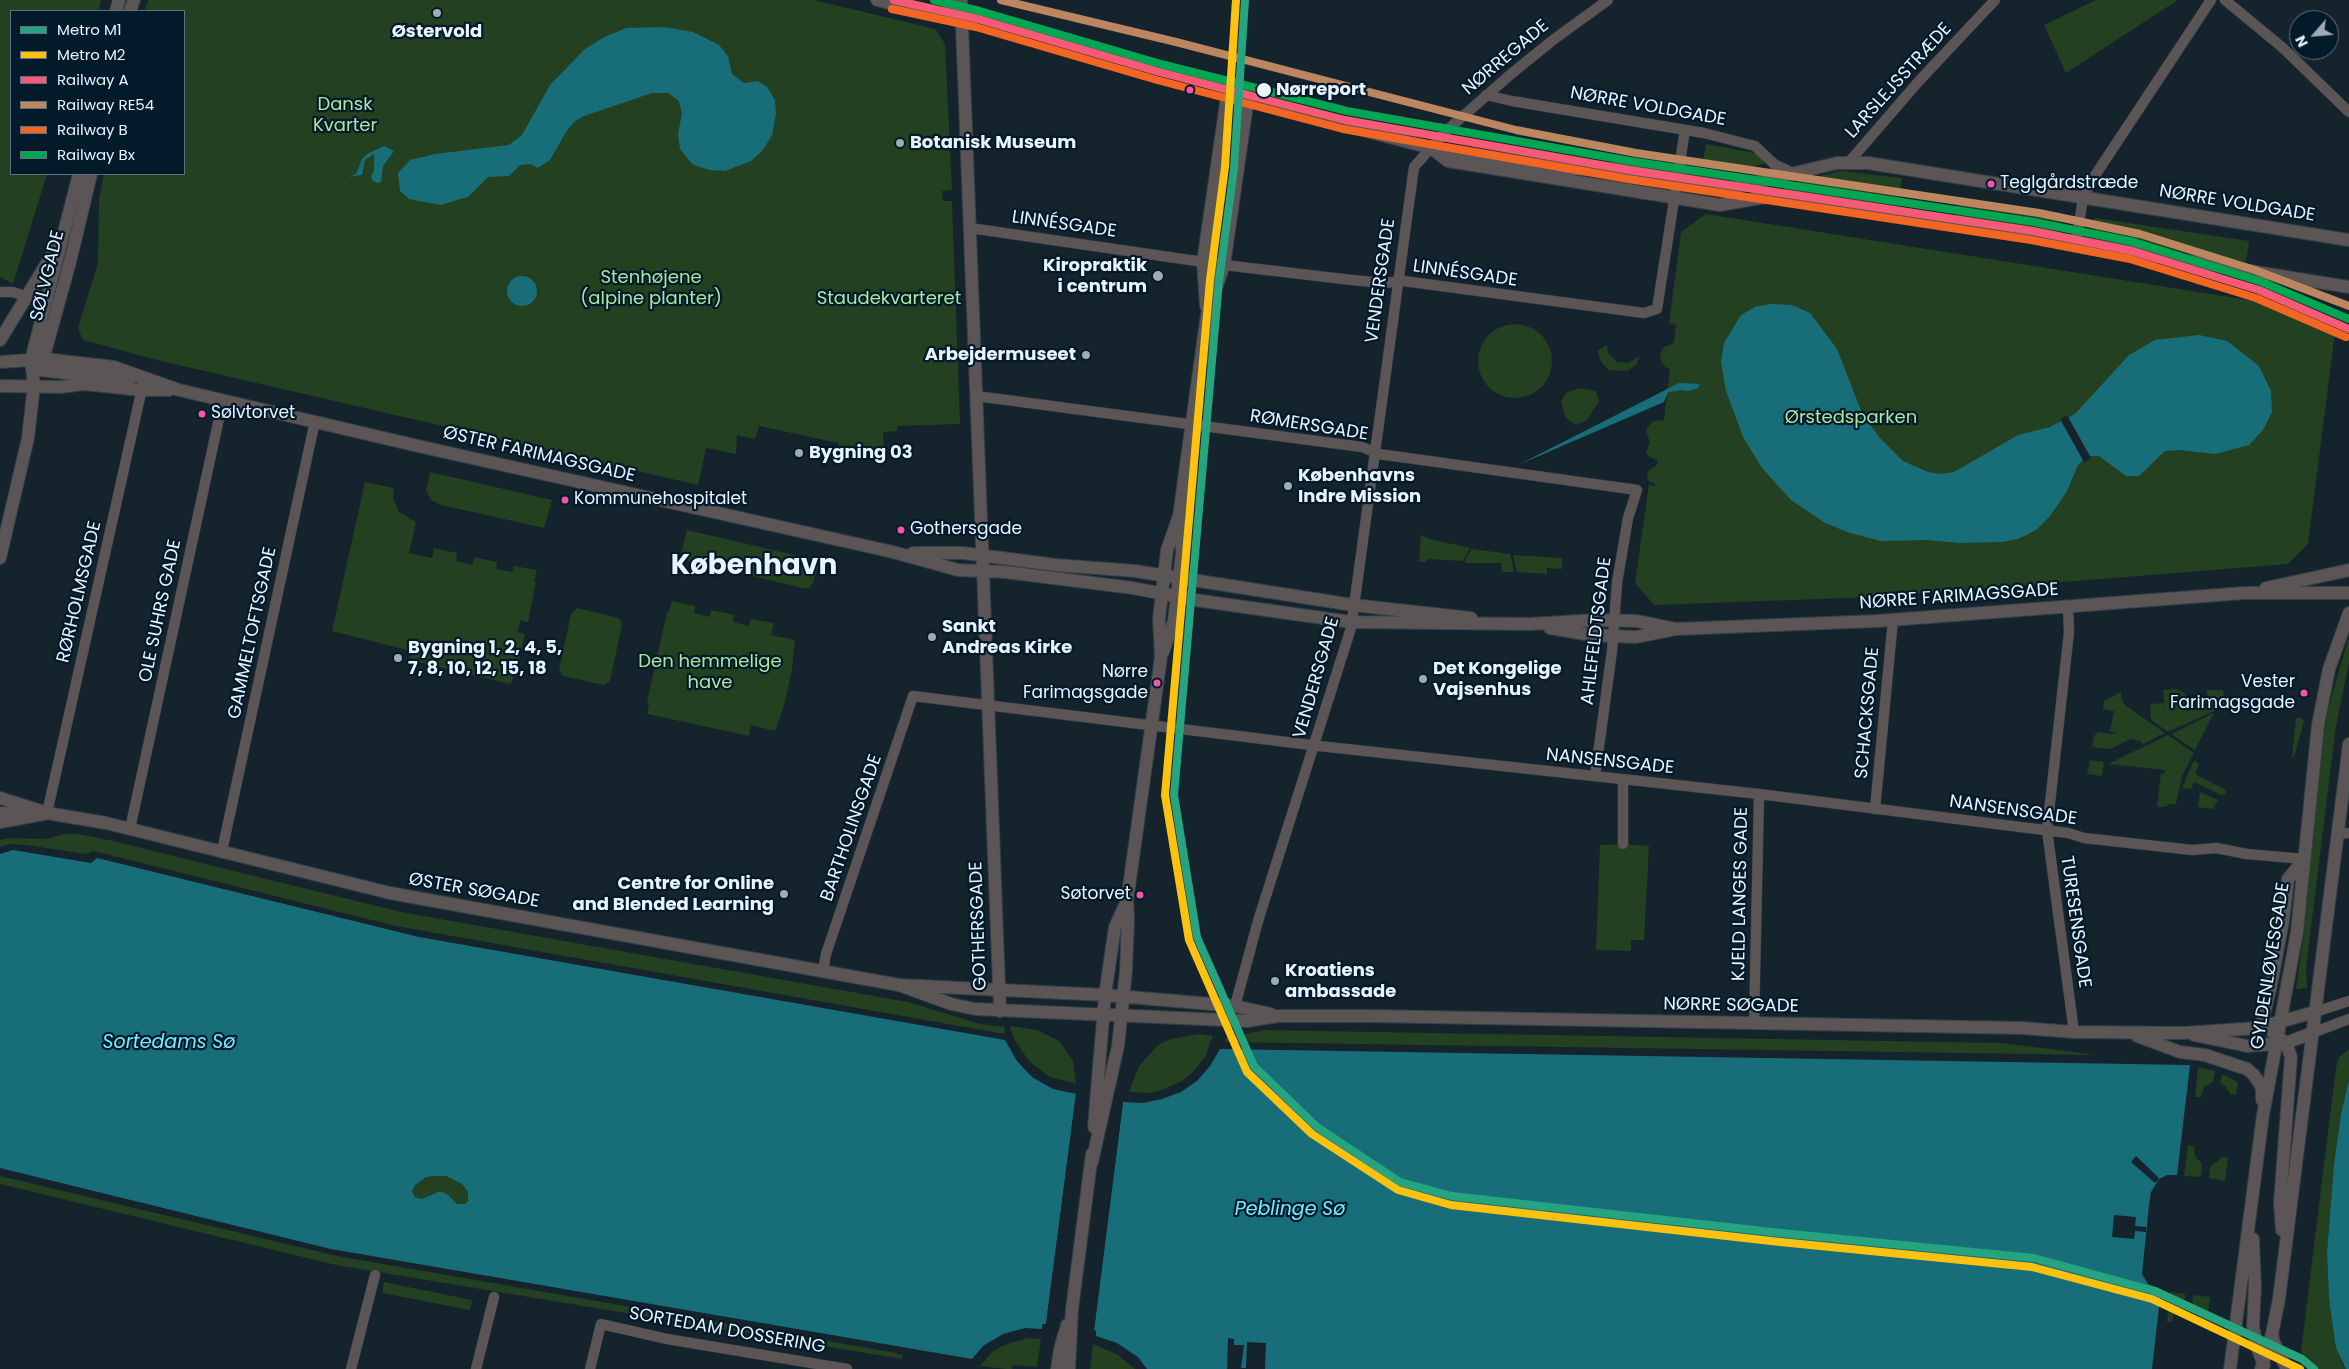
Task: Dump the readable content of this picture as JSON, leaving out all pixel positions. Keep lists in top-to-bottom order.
{
  "streets": {
    "street": [
      "NØRREGADE",
      "LARSLEJSSTRÆDE",
      "NØRRE VOLDGADE",
      "LINNÉSGADE",
      "SØLVGADE",
      "VENDERSGADE",
      "RØMERSGADE",
      "ØSTER FARIMAGSGADE",
      "RØRHOLMSGADE",
      "NØRRE FARIMAGSGADE",
      "OLE SUHRS GADE",
      "AHLEFELDTSGADE",
      "GAMMELTOFTSGADE",
      "SCHACKSGADE",
      "NANSENSGADE",
      "BARTHOLINSGADE",
      "ØSTER SØGADE",
      "KJELD LANGES GADE",
      "TURESENSGADE",
      "GOTHERSGADE",
      "GYLDENLØVESGADE",
      "NØRRE SØGADE",
      "SORTEDAM DOSSERING"
    ]
  },
  "crossings": [
    ["NØRREGADE", "NØRRE VOLDGADE"],
    ["NØRREGADE", "VENDERSGADE"],
    ["LARSLEJSSTRÆDE", "NØRRE VOLDGADE"],
    ["NØRRE VOLDGADE", "LINNÉSGADE"],
    ["NØRRE VOLDGADE", "VENDERSGADE"],
    ["NØRRE VOLDGADE", "GOTHERSGADE"],
    ["LINNÉSGADE", "VENDERSGADE"],
    ["LINNÉSGADE", "GOTHERSGADE"],
    ["SØLVGADE", "ØSTER FARIMAGSGADE"],
    ["VENDERSGADE", "RØMERSGADE"],
    ["VENDERSGADE", "NØRRE FARIMAGSGADE"],
    ["VENDERSGADE", "NANSENSGADE"],
    ["RØMERSGADE", "AHLEFELDTSGADE"],
    ["RØMERSGADE", "GOTHERSGADE"],
    ["ØSTER FARIMAGSGADE", "RØRHOLMSGADE"],
    ["ØSTER FARIMAGSGADE", "NØRRE FARIMAGSGADE"],
    ["ØSTER FARIMAGSGADE", "OLE SUHRS GADE"],
    ["ØSTER FARIMAGSGADE", "GAMMELTOFTSGADE"],
    ["ØSTER FARIMAGSGADE", "GOTHERSGADE"],
    ["RØRHOLMSGADE", "ØSTER SØGADE"],
    ["NØRRE FARIMAGSGADE", "AHLEFELDTSGADE"],
    ["NØRRE FARIMAGSGADE", "SCHACKSGADE"],
    ["NØRRE FARIMAGSGADE", "TURESENSGADE"],
    ["NØRRE FARIMAGSGADE", "GOTHERSGADE"],
    ["OLE SUHRS GADE", "ØSTER SØGADE"],
    ["AHLEFELDTSGADE", "NANSENSGADE"],
    ["GAMMELTOFTSGADE", "ØSTER SØGADE"],
    ["SCHACKSGADE", "NANSENSGADE"],
    ["NANSENSGADE", "BARTHOLINSGADE"],
    ["NANSENSGADE", "KJELD LANGES GADE"],
    ["NANSENSGADE", "TURESENSGADE"],
    ["NANSENSGADE", "GOTHERSGADE"],
    ["NANSENSGADE", "GYLDENLØVESGADE"],
    ["BARTHOLINSGADE", "ØSTER SØGADE"],
    ["KJELD LANGES GADE", "NØRRE SØGADE"],
    ["TURESENSGADE", "NØRRE SØGADE"],
    ["GYLDENLØVESGADE", "NØRRE SØGADE"]
  ],
  "districts": ["København"],
  "water": ["Sortedams Sø", "Peblinge Sø"],
  "parks": [
    "Dansk Kvarter",
    "Stenhøjene (alpine planter)",
    "Staudekvarteret",
    "Ørstedsparken",
    "Den hemmelige have"
  ],
  "places": [
    "Østervold",
    "Nørreport",
    "Botanisk Museum",
    "Teglgårdstræde",
    "Kiropraktik i centrum",
    "Arbejdermuseet",
    "Sølvtorvet",
    "Bygning 03",
    "Københavns Indre Mission",
    "Kommunehospitalet",
    "Gothersgade",
    "Sankt Andreas Kirke",
    "Bygning 1, 2, 4, 5, 7, 8, 10, 12, 15, 18",
    "Det Kongelige Vajsenhus",
    "Nørre Farimagsgade",
    "Vester Farimagsgade",
    "Centre for Online and Blended Learning",
    "Søtorvet",
    "Kroatiens ambassade"
  ],
  "lines": [
    "metro line M1",
    "metro line M2",
    "rail line A",
    "rail line RE54",
    "rail line Bx",
    "rail line B"
  ],
  "legend": [
    "Metro M1",
    "Metro M2",
    "Railway A",
    "Railway RE54",
    "Railway B",
    "Railway Bx"
  ],
  "north": "bottom left"
}
